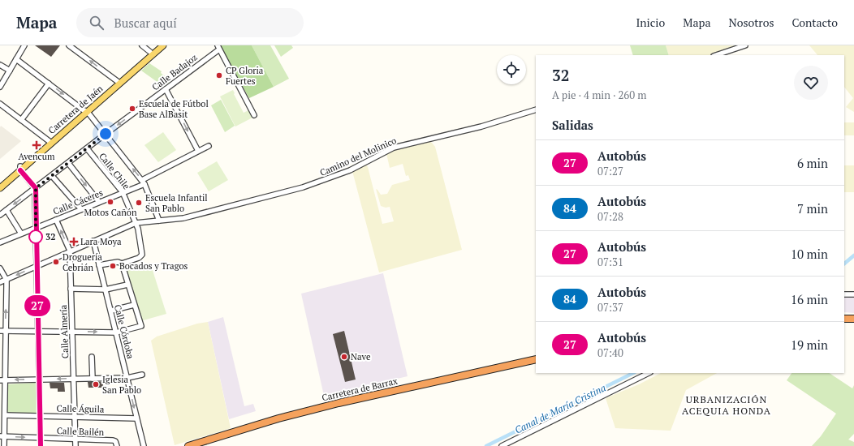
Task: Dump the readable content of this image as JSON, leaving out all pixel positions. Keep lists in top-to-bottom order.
{
  "streets": {
    "highway": ["Carretera de Barrax"],
    "main road": ["Carretera de Jaén"],
    "street": [
      "Calle Badajoz",
      "Camino del Molinico",
      "Calle Chile",
      "Calle Cáceres",
      "Calle Almería",
      "Calle Córdoba",
      "Calle Águila",
      "Calle Bailén"
    ]
  },
  "crossings": [
    ["Calle Badajoz", "Calle Chile"],
    ["Camino del Molinico", "Calle Chile"],
    ["Camino del Molinico", "Calle Almería"],
    ["Camino del Molinico", "Calle Córdoba"],
    ["Calle Chile", "Calle Cáceres"],
    ["Calle Cáceres", "Calle Almería"],
    ["Calle Almería", "Calle Águila"],
    ["Calle Almería", "Calle Bailén"],
    ["Calle Córdoba", "Calle Águila"]
  ],
  "one_way": ["Calle Badajoz"],
  "districts": ["URBANIZACIÓN ACEQUIA HONDA"],
  "water": ["Canal de María Cristina"],
  "places": {
    "other": [
      "CP Gloria Fuertes",
      "Escuela de Fútbol Base AlBasit",
      "Motos Cañón",
      "Escuela Infantil San Pablo",
      "32",
      "Droguería Cebrián",
      "Bocados y Tragos",
      "Nave",
      "Iglesia San Pablo"
    ],
    "health": ["Avencum", "Lara Moya"]
  },
  "lines": ["bus line 27"],
  "page": {
    "header": "Mapa",
    "search": "Buscar aquí",
    "nav": [
      "Inicio",
      "Mapa",
      "Nosotros",
      "Contacto"
    ],
    "on_map": "27",
    "heading": [
      ["32", "A pie · 4 min · 260 m"],
      "Salidas"
    ],
    "list": [
      {
        "mark": "27",
        "name": "Autobús",
        "note": "07:27",
        "value": "6 min"
      },
      {
        "mark": "84",
        "name": "Autobús",
        "note": "07:28",
        "value": "7 min"
      },
      {
        "mark": "27",
        "name": "Autobús",
        "note": "07:31",
        "value": "10 min"
      },
      {
        "mark": "84",
        "name": "Autobús",
        "note": "07:37",
        "value": "16 min"
      },
      {
        "mark": "27",
        "name": "Autobús",
        "note": "07:40",
        "value": "19 min"
      }
    ]
  }
}
